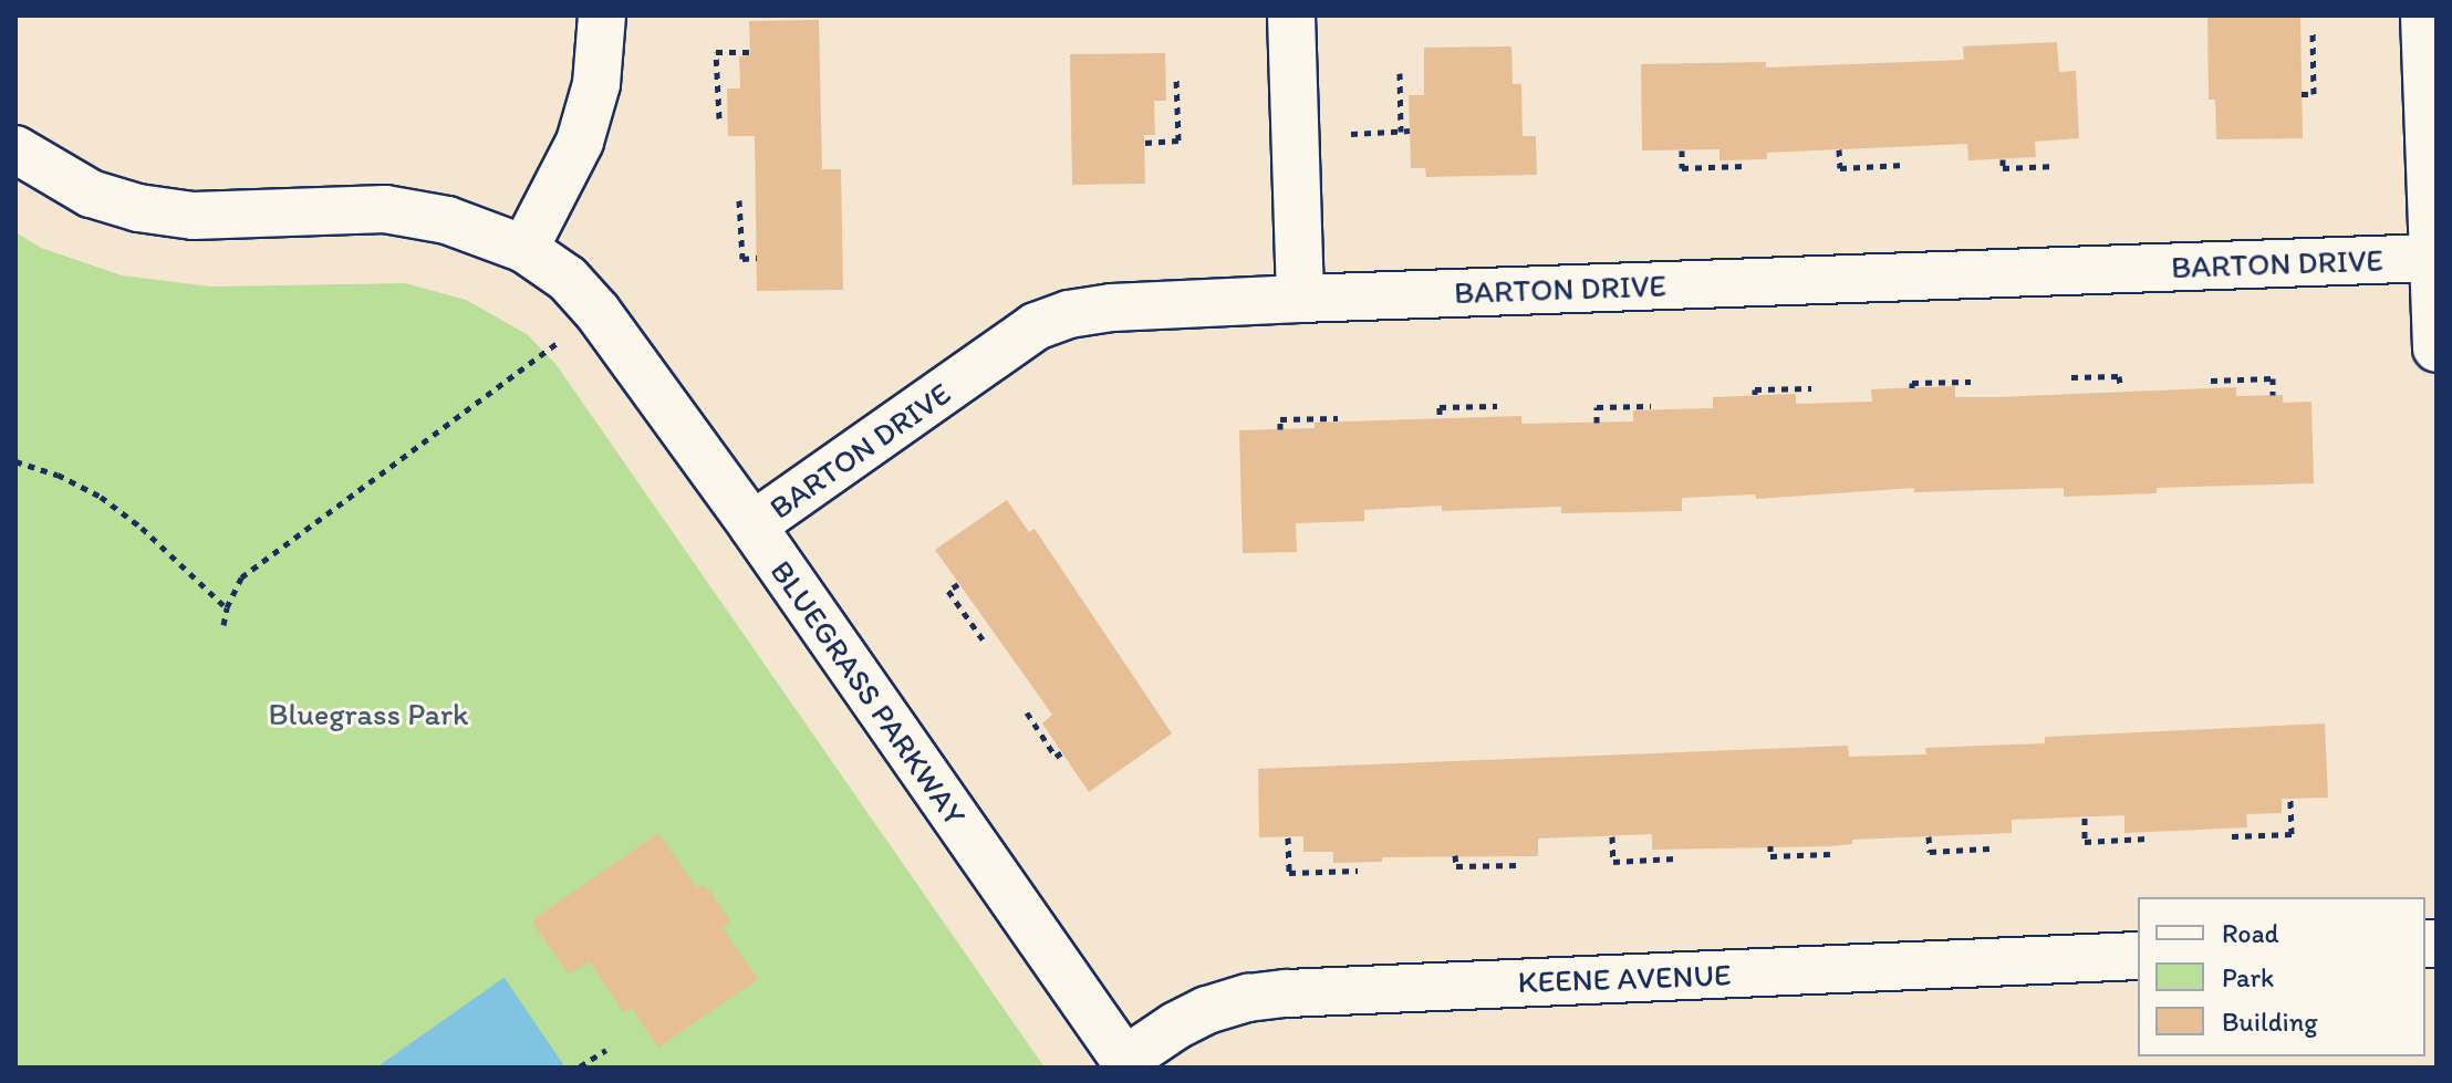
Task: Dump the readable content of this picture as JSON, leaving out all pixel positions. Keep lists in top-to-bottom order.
{
  "streets": {
    "street": ["BARTON DRIVE", "BLUEGRASS PARKWAY", "KEENE AVENUE"]
  },
  "crossings": [
    ["BARTON DRIVE", "BLUEGRASS PARKWAY"],
    ["BLUEGRASS PARKWAY", "KEENE AVENUE"]
  ],
  "parks": ["Bluegrass Park"],
  "legend": ["Road", "Park", "Building"]
}
